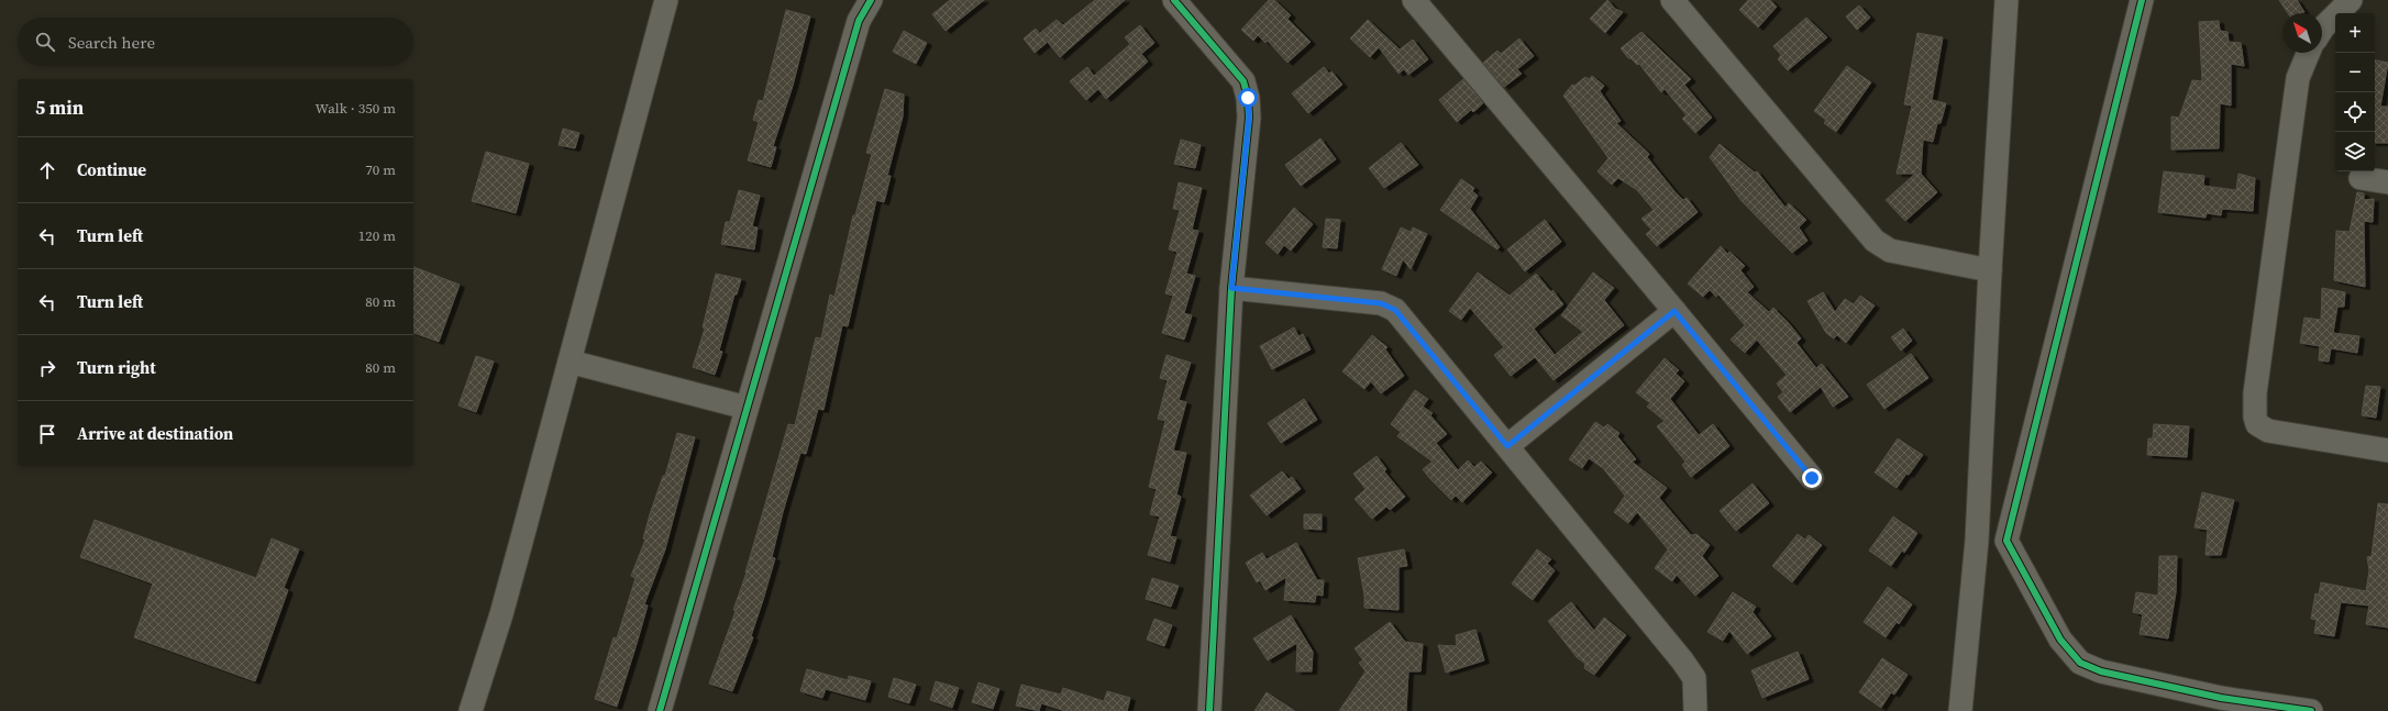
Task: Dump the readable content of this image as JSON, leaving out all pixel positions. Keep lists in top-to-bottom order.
{
  "north": "top left",
  "page": {
    "map_buttons": ["+", "−"],
    "search": "Search here",
    "heading": ["5 min", "Walk · 350 m"],
    "list": [
      ["Continue", "70 m"],
      ["Turn left", "120 m"],
      ["Turn left", "80 m"],
      ["Turn right", "80 m"],
      "Arrive at destination"
    ]
  }
}
